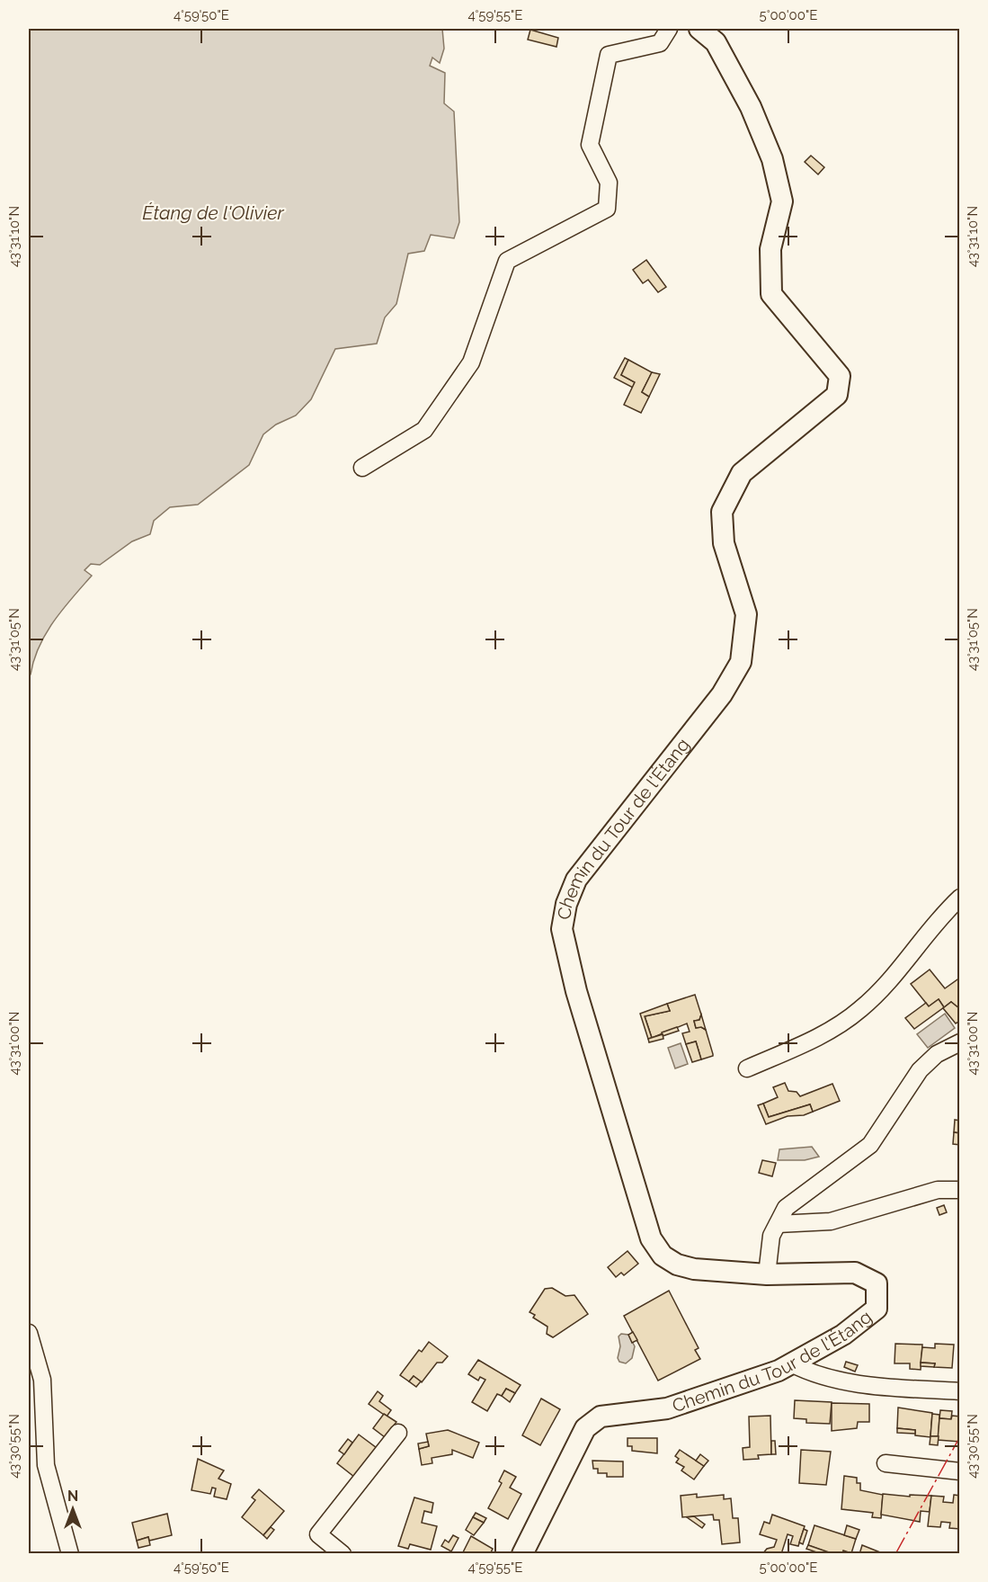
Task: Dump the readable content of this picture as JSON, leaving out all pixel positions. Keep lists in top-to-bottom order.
{
  "streets": {
    "street": ["Chemin du Tour de l'Étang"]
  },
  "water": ["Étang de l'Olivier"],
  "north": "top",
  "coordinates": [
    "4°59'50\"E",
    "4°59'55\"E",
    "5°00'00\"E",
    "43°31'10\"N",
    "43°31'05\"N",
    "43°31'00\"N",
    "43°30'55\"N"
  ]
}
